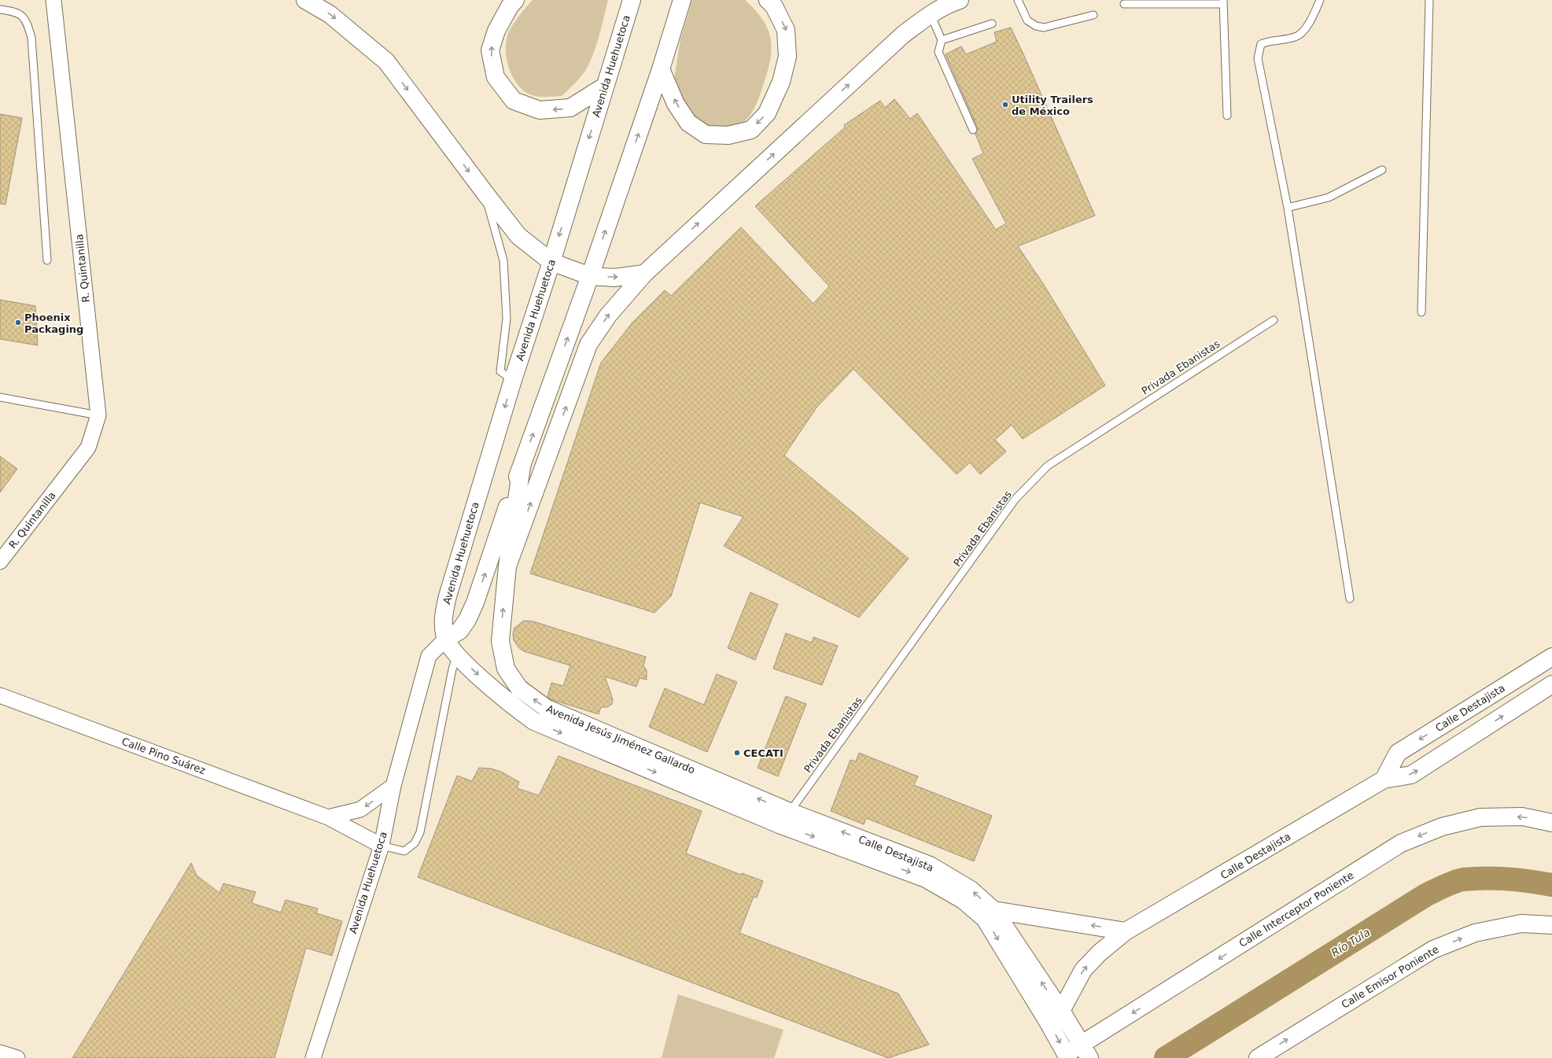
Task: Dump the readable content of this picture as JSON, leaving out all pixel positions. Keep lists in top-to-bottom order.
{
  "streets": {
    "main road": [
      "Avenida Huehuetoca",
      "Calle Destajista",
      "Avenida Jesús Jiménez Gallardo",
      "Calle Interceptor Poniente",
      "Calle Emisor Poniente"
    ],
    "street": ["R. Quintanilla", "Calle Pino Suárez"],
    "lane": ["Privada Ebanistas"]
  },
  "crossings": [
    ["Avenida Huehuetoca", "Avenida Jesús Jiménez Gallardo"],
    ["Avenida Huehuetoca", "Calle Pino Suárez"],
    ["Privada Ebanistas", "Calle Destajista"],
    ["Privada Ebanistas", "Avenida Jesús Jiménez Gallardo"],
    ["Calle Destajista", "Avenida Jesús Jiménez Gallardo"]
  ],
  "one_way": ["Calle Interceptor Poniente", "Calle Emisor Poniente"],
  "water": ["Río Tula"],
  "places": ["Utility Trailers de México", "Phoenix Packaging", "CECATI"]
}
